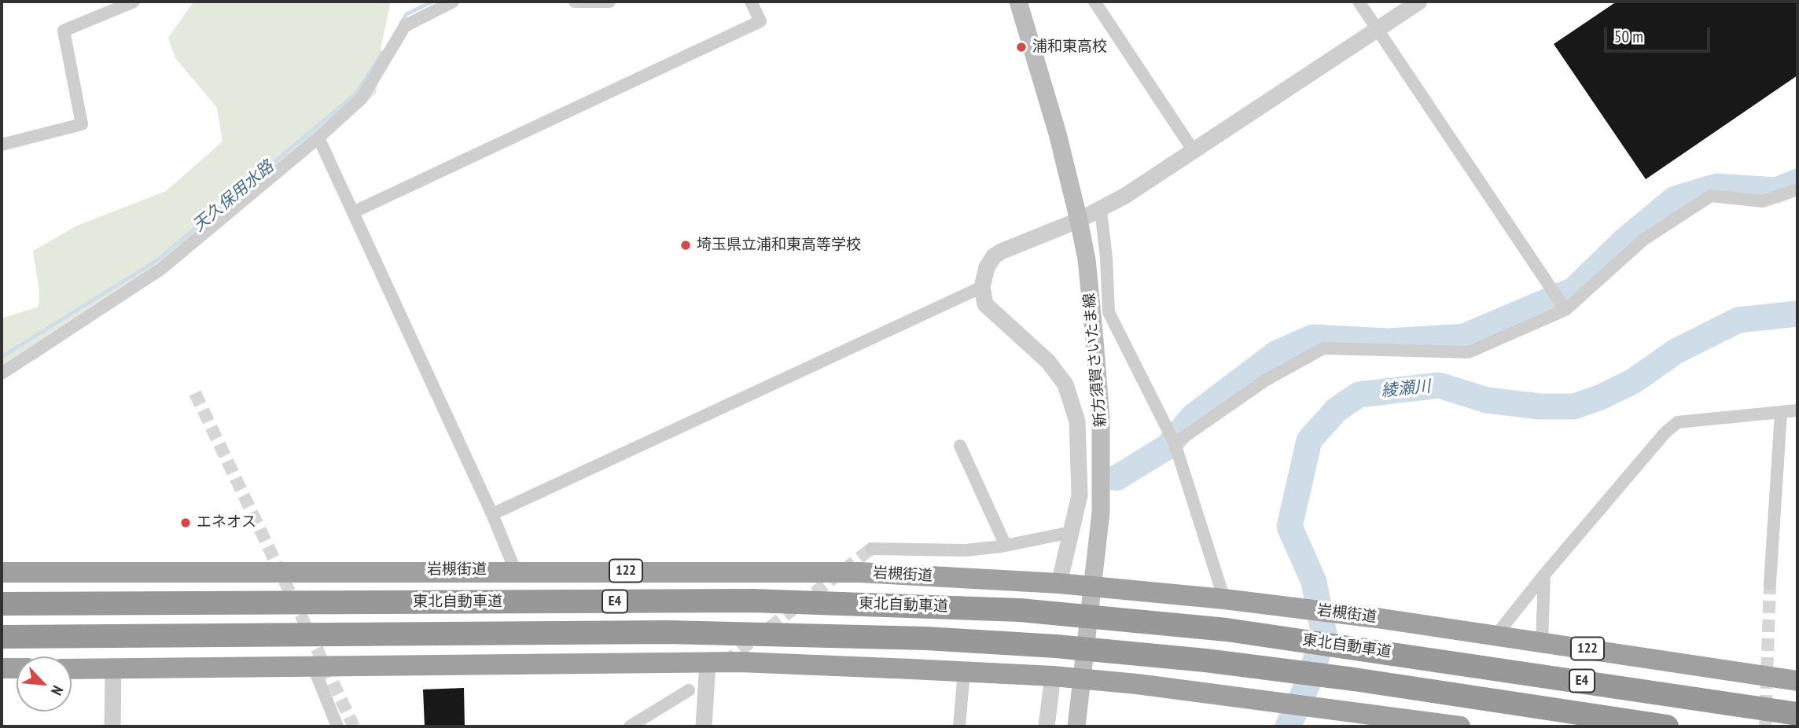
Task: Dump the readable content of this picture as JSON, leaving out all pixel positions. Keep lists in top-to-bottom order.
{
  "streets": {
    "highway": [
      "岩槻街道",
      "122",
      "E4",
      "東北自動車道"
    ],
    "main road": ["新方須賀さいたま線"]
  },
  "water": ["天久保用水路", "綾瀬川"],
  "places": ["浦和東高校", "埼玉県立浦和東高等学校", "エネオス"],
  "scale_bar": "50 m",
  "north": "bottom right"
}
